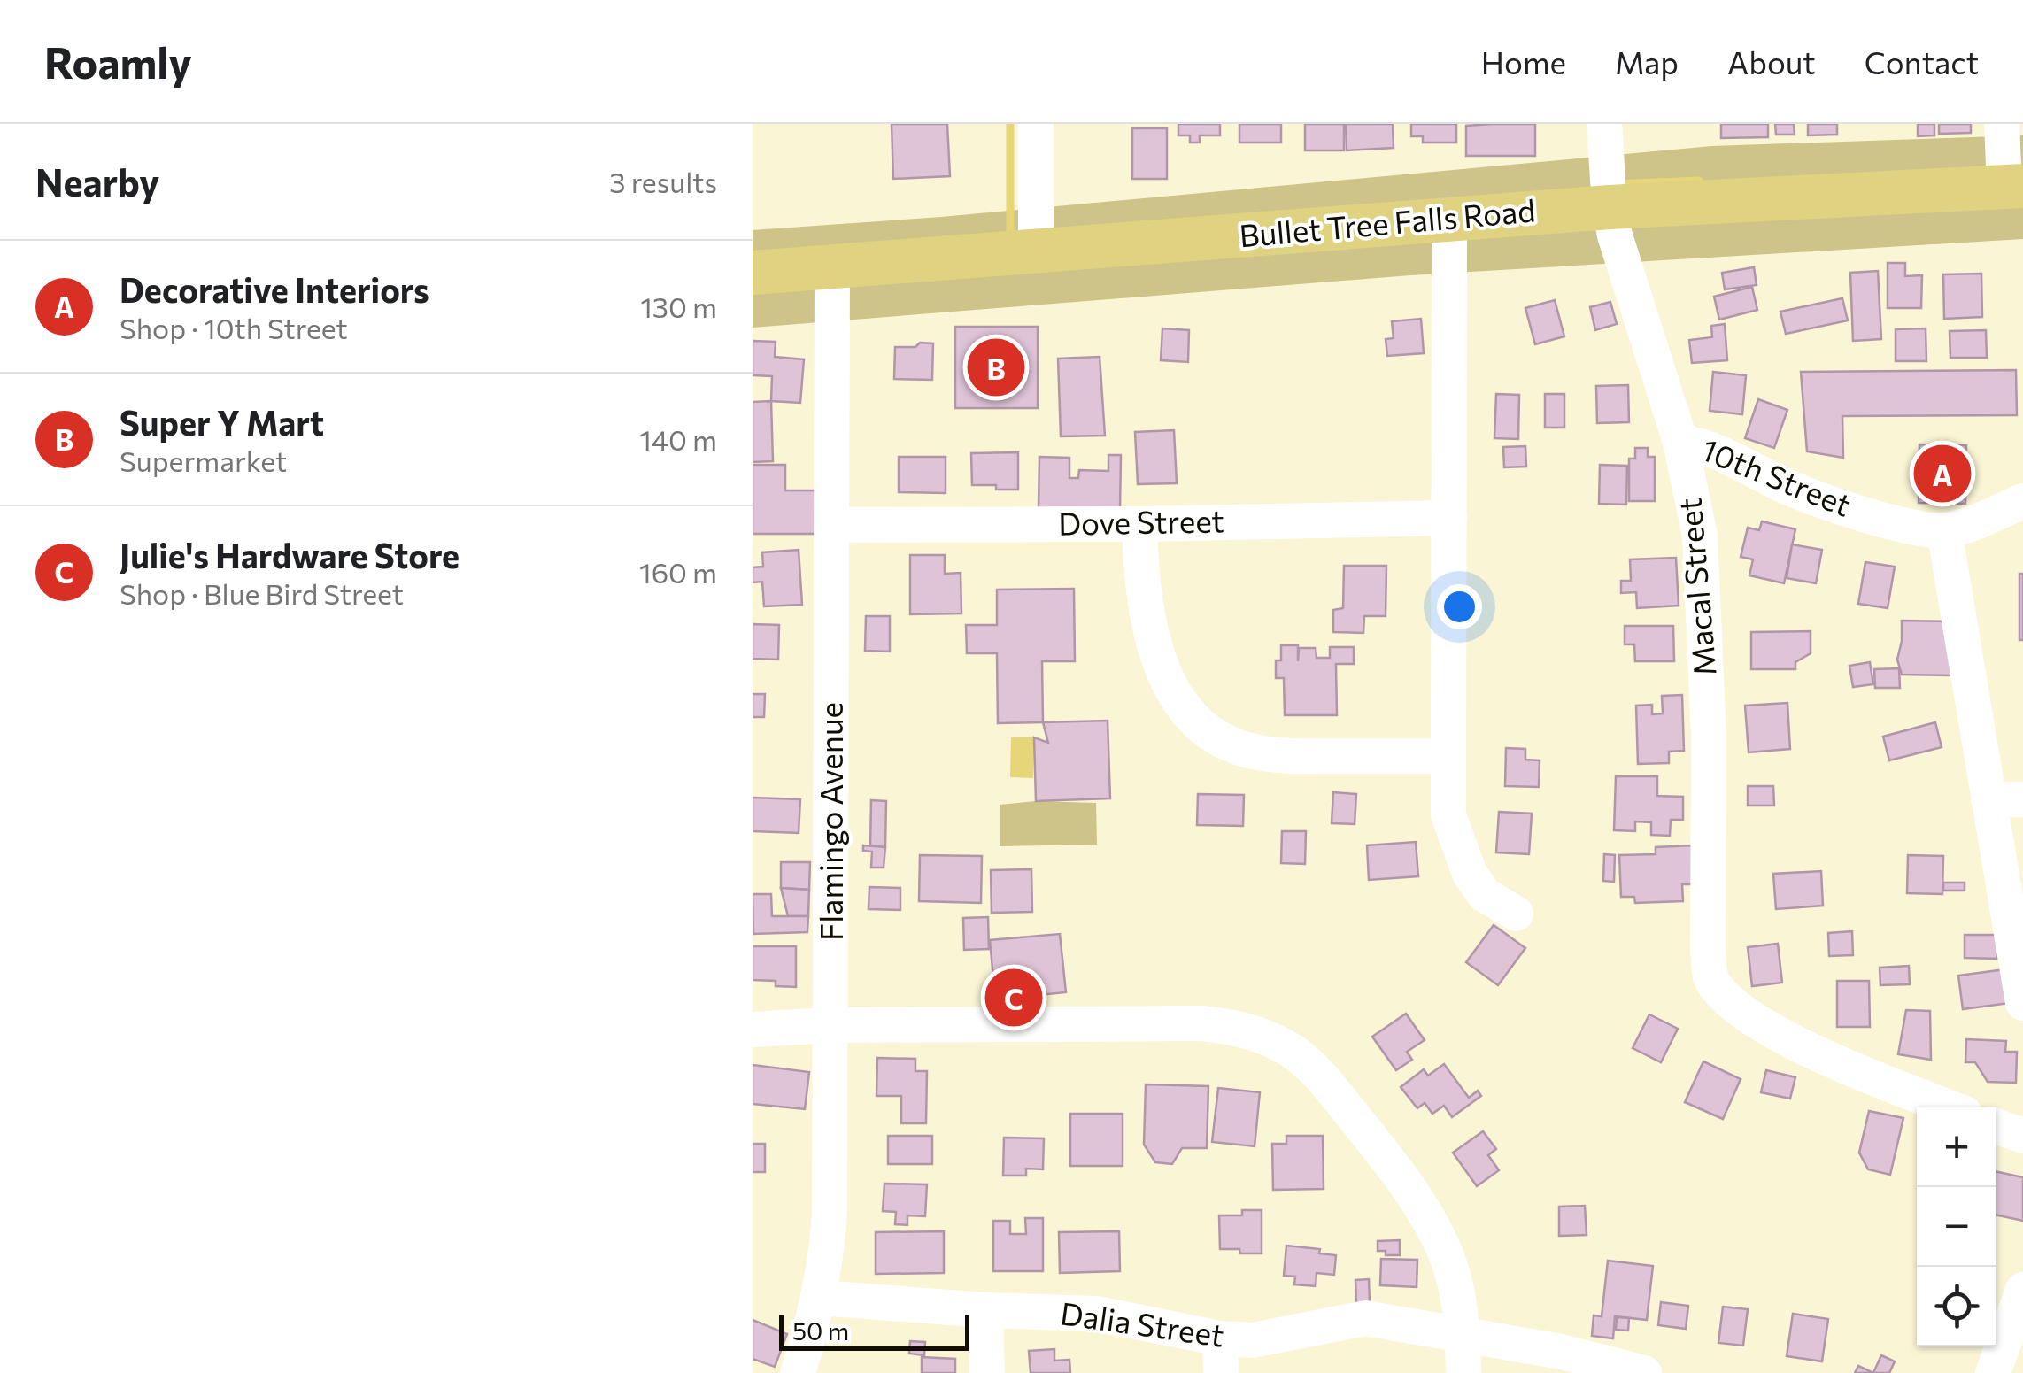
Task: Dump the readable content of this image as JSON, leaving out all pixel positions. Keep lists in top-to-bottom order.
{
  "streets": {
    "main road": ["Bullet Tree Falls Road"],
    "street": [
      "10th Street",
      "Dove Street",
      "Macal Street",
      "Flamingo Avenue",
      "Dalia Street"
    ]
  },
  "crossings": [
    ["Bullet Tree Falls Road", "Macal Street"],
    ["Bullet Tree Falls Road", "Flamingo Avenue"],
    ["10th Street", "Macal Street"],
    ["Dove Street", "Flamingo Avenue"],
    ["Flamingo Avenue", "Dalia Street"]
  ],
  "scale_bar": "50 m",
  "page": {
    "header": "Roamly",
    "nav": [
      "Home",
      "Map",
      "About",
      "Contact"
    ],
    "heading": ["Nearby", "3 results"],
    "list": [
      {
        "mark": "A",
        "name": "Decorative Interiors",
        "note": "Shop · 10th Street",
        "value": "130 m"
      },
      {
        "mark": "B",
        "name": "Super Y Mart",
        "note": "Supermarket",
        "value": "140 m"
      },
      {
        "mark": "C",
        "name": "Julie's Hardware Store",
        "note": "Shop · Blue Bird Street",
        "value": "160 m"
      }
    ],
    "pins": ["B", "A", "C"],
    "map_buttons": ["+", "−"],
    "scale": "50 m"
  }
}
